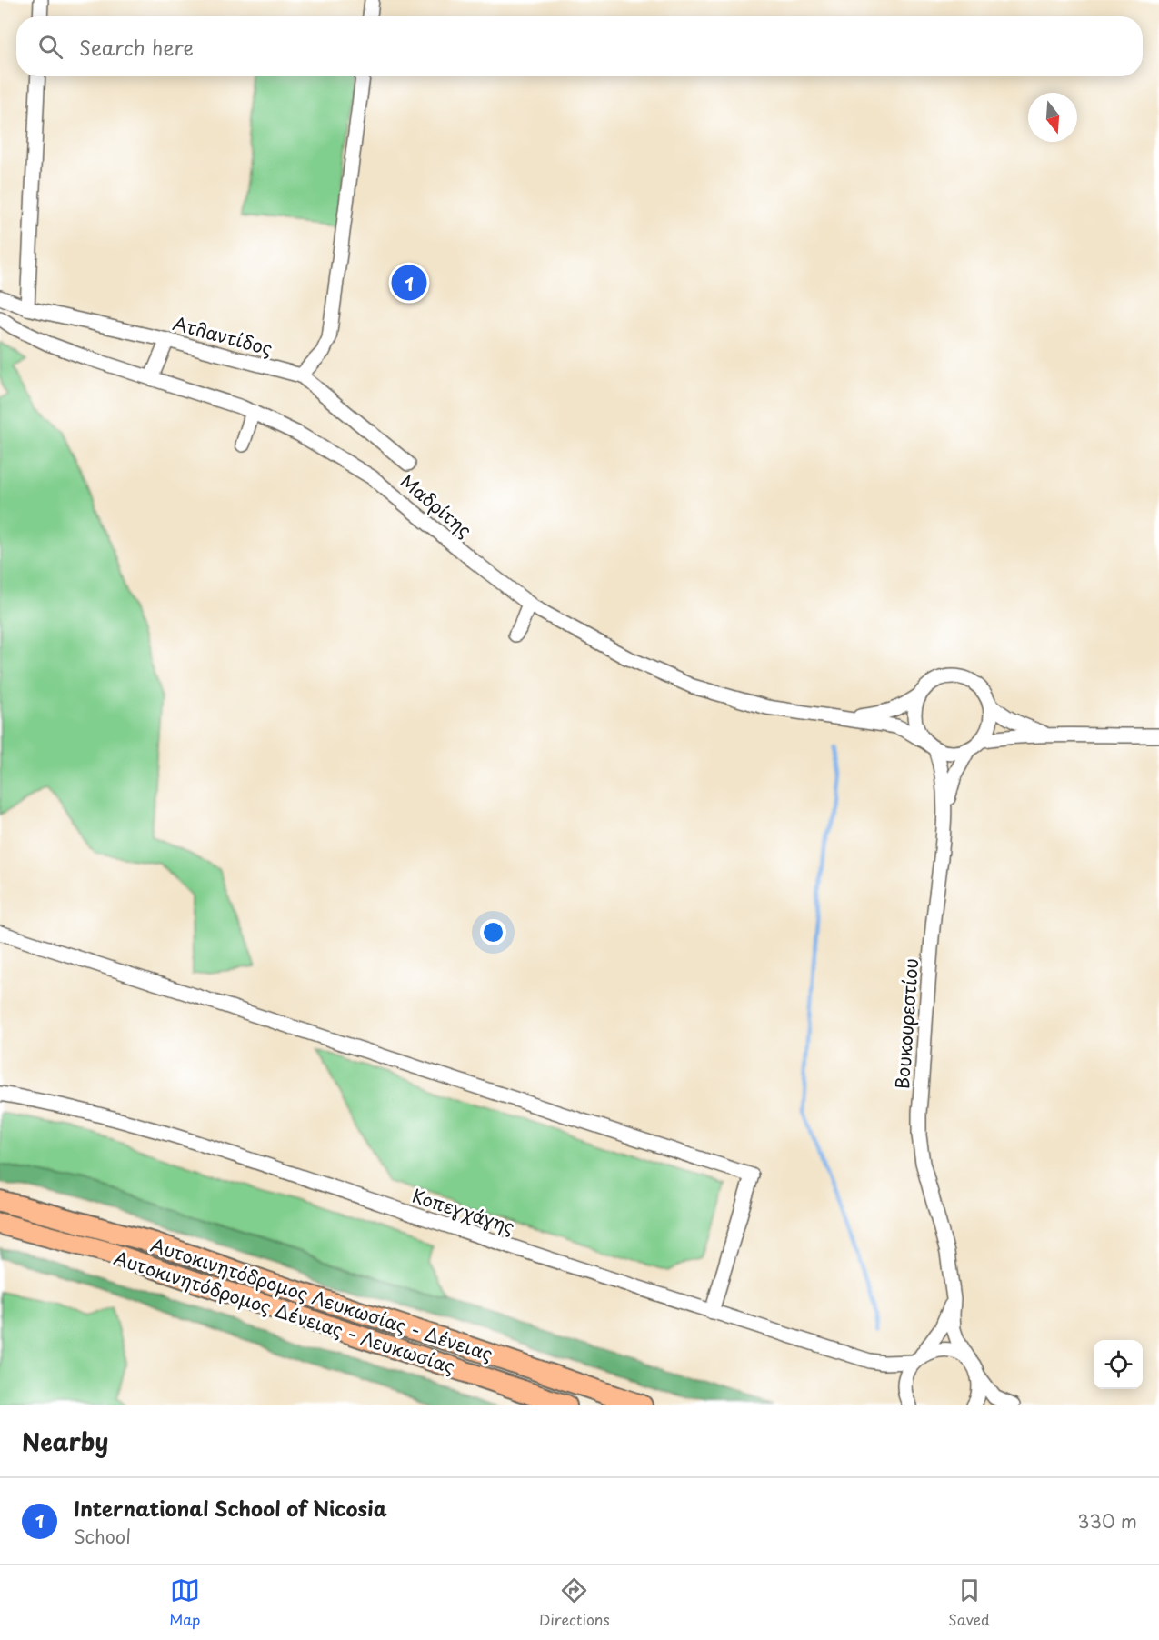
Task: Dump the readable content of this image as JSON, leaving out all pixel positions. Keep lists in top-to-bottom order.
{
  "streets": {
    "highway": ["Αυτοκινητόδρομος Λευκωσίας - Δένειας", "Αυτοκινητόδρομος Δένειας - Λευκωσίας"],
    "street": [
      "Ατλαντίδος",
      "Μαδρίτης",
      "Βουκουρεστίου",
      "Κοπεγχάγης"
    ]
  },
  "crossings": [
    ["Μαδρίτης", "Βουκουρεστίου"],
    ["Βουκουρεστίου", "Κοπεγχάγης"]
  ],
  "north": "bottom",
  "page": {
    "search": "Search here",
    "pins": "1",
    "heading": "Nearby",
    "list": [
      {
        "mark": "1",
        "name": "International School of Nicosia",
        "note": "School",
        "value": "330 m"
      }
    ],
    "nav": ["Map", "Directions", "Saved"]
  }
}
